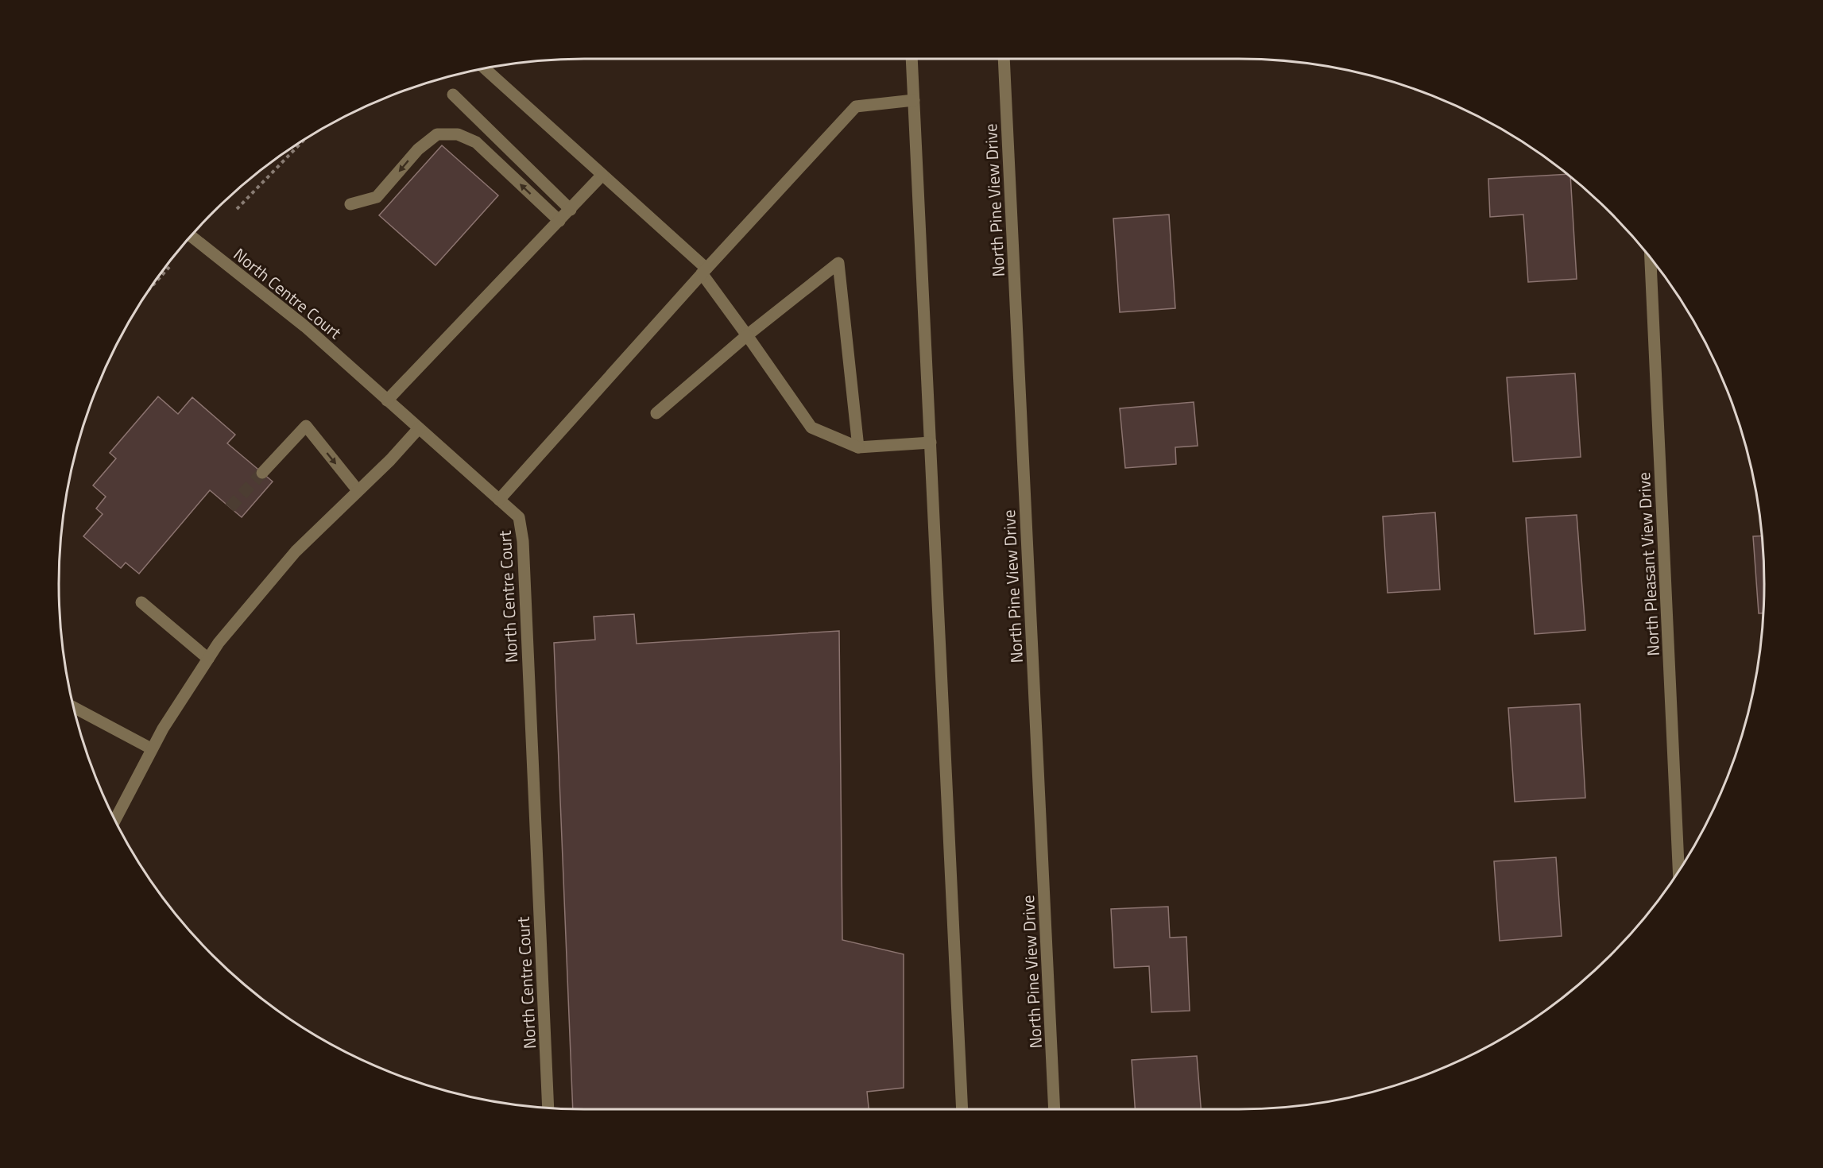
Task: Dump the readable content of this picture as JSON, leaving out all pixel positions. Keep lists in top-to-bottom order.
{
  "streets": {
    "street": ["North Pine View Drive", "North Centre Court", "North Pleasant View Drive"]
  }
}
